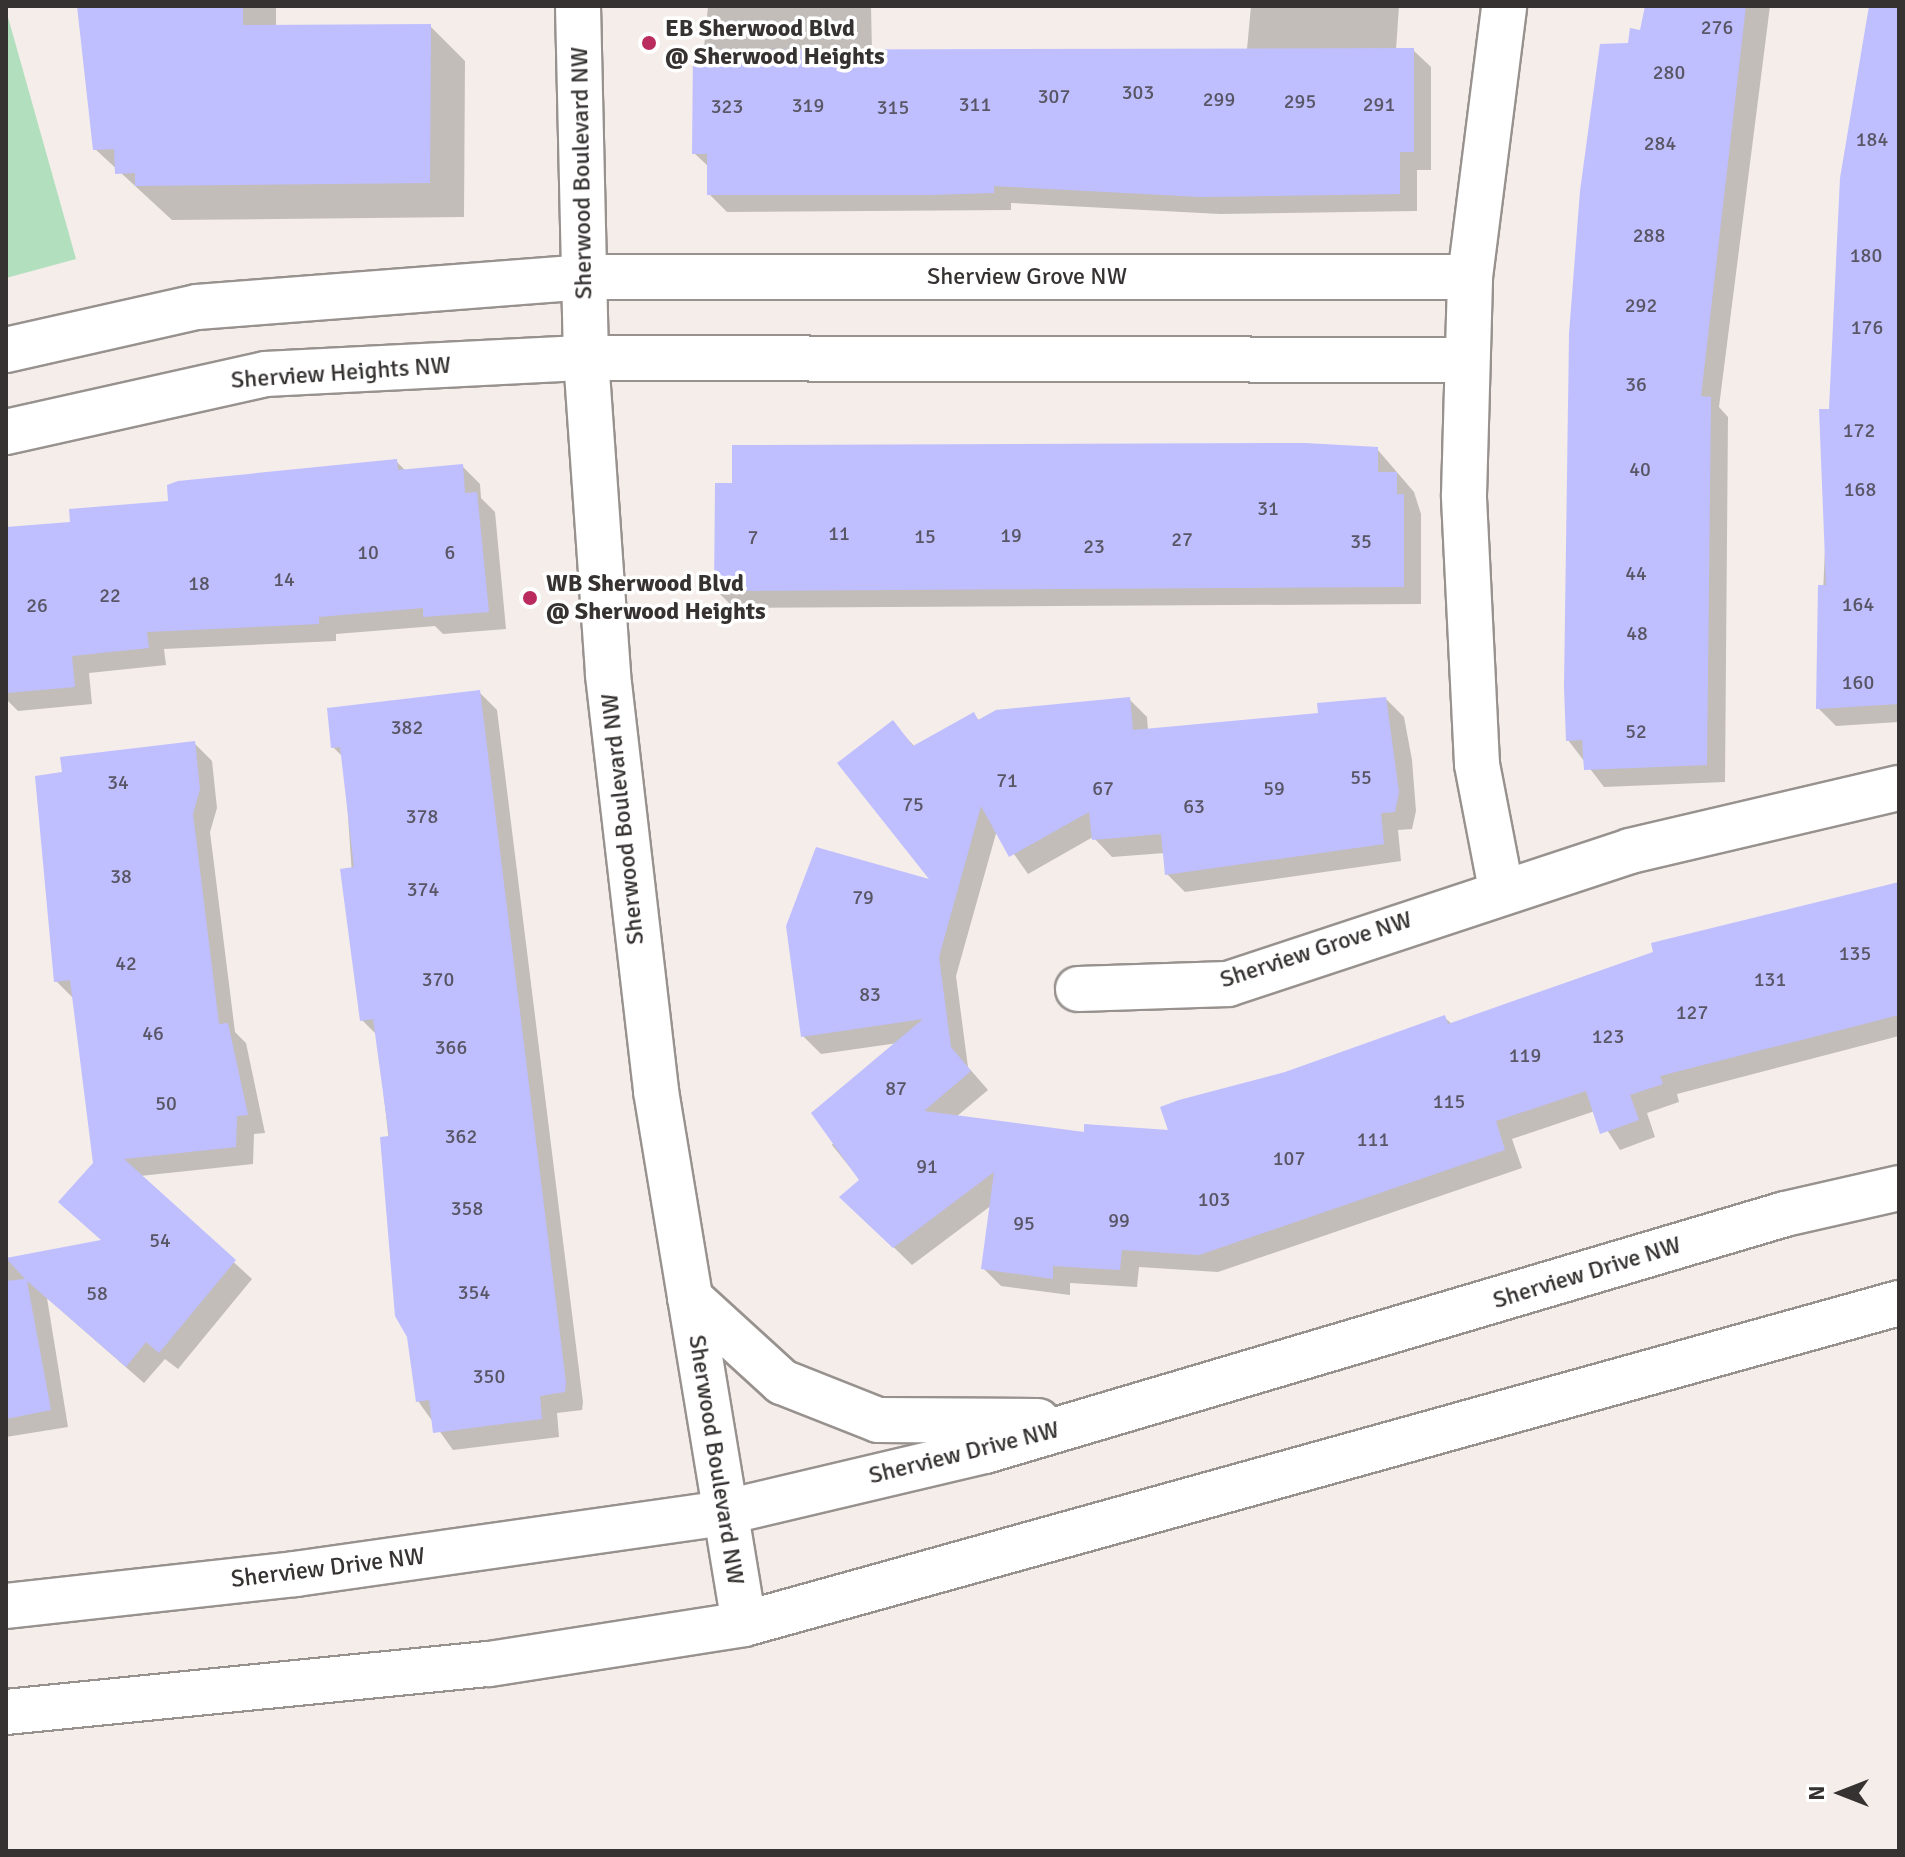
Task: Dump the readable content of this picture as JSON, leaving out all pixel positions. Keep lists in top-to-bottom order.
{
  "streets": {
    "street": [
      "Sherwood Boulevard NW",
      "Sherview Grove NW",
      "Sherview Heights NW",
      "Sherview Drive NW"
    ]
  },
  "crossings": [
    ["Sherwood Boulevard NW", "Sherview Grove NW"],
    ["Sherwood Boulevard NW", "Sherview Heights NW"],
    ["Sherwood Boulevard NW", "Sherview Drive NW"]
  ],
  "places": ["EB Sherwood Blvd @ Sherwood Heights", "WB Sherwood Blvd @ Sherwood Heights"],
  "house_numbers": [
    "276",
    "280",
    "303",
    "307",
    "299",
    "295",
    "311",
    "291",
    "319",
    "323",
    "315",
    "184",
    "284",
    "288",
    "180",
    "292",
    "176",
    "36",
    "172",
    "40",
    "168",
    "31",
    "11",
    "19",
    "15",
    "7",
    "27",
    "35",
    "23",
    "10",
    "6",
    "44",
    "14",
    "18",
    "22",
    "164",
    "26",
    "48",
    "160",
    "382",
    "52",
    "55",
    "71",
    "34",
    "67",
    "59",
    "75",
    "63",
    "378",
    "38",
    "374",
    "79",
    "135",
    "42",
    "370",
    "131",
    "83",
    "127",
    "46",
    "123",
    "366",
    "119",
    "87",
    "115",
    "50",
    "362",
    "111",
    "107",
    "91",
    "103",
    "358",
    "99",
    "95",
    "54",
    "354",
    "58",
    "350"
  ],
  "north": "left"
}
